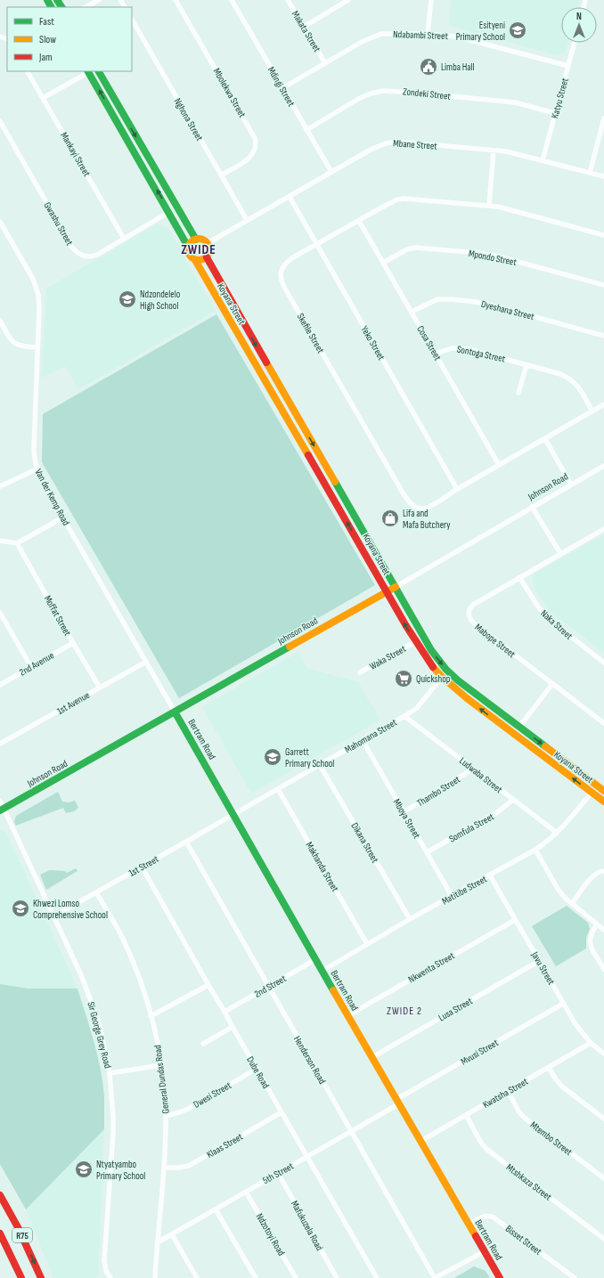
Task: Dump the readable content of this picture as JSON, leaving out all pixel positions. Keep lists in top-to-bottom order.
{
  "streets": {
    "main road": [
      "Koyana Street",
      "Johnson Road",
      "Bertram Road",
      "R75"
    ],
    "street": [
      "Makata Street",
      "Ndabambi Street",
      "Mdingi Street",
      "Mbolekwa Street",
      "Zondeki Street",
      "Katyu Street",
      "Nghona Street",
      "Mbane Street",
      "Mankayi Street",
      "Gwashu Street",
      "Mpondo Street",
      "Dyeshana Street",
      "Skefile Street",
      "Yeko Street",
      "Cosa Street",
      "Sontoga Street",
      "Van der Kemp Road",
      "Moffat Street",
      "Naka Street",
      "Mabope Street",
      "Waka Street",
      "2nd Avenue",
      "1st Avenue",
      "Mahomana Street",
      "Ludwaba Street",
      "Thambo Street",
      "Mboya Street",
      "Somfula Street",
      "Dikana Street",
      "1st Street",
      "Makhanda Street",
      "Matitibe Street",
      "Nkwenta Street",
      "Javu Street",
      "2nd Street",
      "Lusa Street",
      "Sir George Grey Road",
      "Mvusi Street",
      "Henderson Road",
      "Dube Road",
      "General Dundas Road",
      "Kwatsha Street",
      "Dwesi Street",
      "Mtembo Street",
      "Klaas Street",
      "5th Street",
      "Mtshkaza Street",
      "Mafukuzela Road",
      "Ndzotoyi Road",
      "Bisset Street"
    ]
  },
  "crossings": [
    ["Makata Street", "Ndabambi Street"],
    ["Ndabambi Street", "Mdingi Street"],
    ["Ndabambi Street", "Katyu Street"],
    ["Mdingi Street", "Zondeki Street"],
    ["Mdingi Street", "Mbane Street"],
    ["Mbolekwa Street", "Nghona Street"],
    ["Zondeki Street", "Katyu Street"],
    ["Katyu Street", "Mbane Street"],
    ["Nghona Street", "Mbane Street"],
    ["Mbane Street", "Koyana Street"],
    ["Mbane Street", "Yeko Street"],
    ["Mankayi Street", "Gwashu Street"],
    ["Gwashu Street", "Koyana Street"],
    ["Mpondo Street", "Cosa Street"],
    ["Koyana Street", "Johnson Road"],
    ["Koyana Street", "Waka Street"],
    ["Koyana Street", "Mahomana Street"],
    ["Koyana Street", "Matitibe Street"],
    ["Dyeshana Street", "Cosa Street"],
    ["Skefile Street", "Yeko Street"],
    ["Skefile Street", "Cosa Street"],
    ["Skefile Street", "Sontoga Street"],
    ["Cosa Street", "Sontoga Street"],
    ["Johnson Road", "Van der Kemp Road"],
    ["Johnson Road", "Bertram Road"],
    ["Johnson Road", "Sir George Grey Road"],
    ["Van der Kemp Road", "1st Avenue"],
    ["Van der Kemp Road", "Bertram Road"],
    ["Moffat Street", "2nd Avenue"],
    ["Moffat Street", "1st Avenue"],
    ["Naka Street", "Mabope Street"],
    ["Mahomana Street", "Bertram Road"],
    ["Mahomana Street", "Ludwaba Street"],
    ["Mahomana Street", "Mboya Street"],
    ["Mahomana Street", "Dikana Street"],
    ["Mahomana Street", "1st Street"],
    ["Mahomana Street", "Makhanda Street"],
    ["Bertram Road", "1st Street"],
    ["Bertram Road", "Matitibe Street"],
    ["Bertram Road", "Nkwenta Street"],
    ["Bertram Road", "2nd Street"],
    ["Bertram Road", "Lusa Street"],
    ["Bertram Road", "Mvusi Street"],
    ["Bertram Road", "Kwatsha Street"],
    ["Bertram Road", "5th Street"],
    ["Bertram Road", "Bisset Street"],
    ["Ludwaba Street", "Thambo Street"],
    ["Ludwaba Street", "Somfula Street"],
    ["Ludwaba Street", "Matitibe Street"],
    ["Thambo Street", "Mboya Street"],
    ["Mboya Street", "Somfula Street"],
    ["Mboya Street", "Matitibe Street"],
    ["Dikana Street", "Matitibe Street"],
    ["1st Street", "Sir George Grey Road"],
    ["1st Street", "Henderson Road"],
    ["1st Street", "Dube Road"],
    ["1st Street", "General Dundas Road"],
    ["Makhanda Street", "Matitibe Street"],
    ["Matitibe Street", "Javu Street"],
    ["Nkwenta Street", "Javu Street"],
    ["Javu Street", "Lusa Street"],
    ["Javu Street", "Mvusi Street"],
    ["Javu Street", "Kwatsha Street"],
    ["2nd Street", "Henderson Road"],
    ["2nd Street", "Dube Road"],
    ["Mvusi Street", "5th Street"],
    ["Henderson Road", "5th Street"],
    ["Dube Road", "Dwesi Street"],
    ["Dube Road", "Klaas Street"],
    ["Dube Road", "5th Street"],
    ["General Dundas Road", "Dwesi Street"],
    ["General Dundas Road", "Klaas Street"],
    ["General Dundas Road", "5th Street"],
    ["Kwatsha Street", "Mtembo Street"],
    ["Kwatsha Street", "Mtshkaza Street"],
    ["5th Street", "Mafukuzela Road"],
    ["5th Street", "Ndzotoyi Road"]
  ],
  "districts": ["ZWIDE", "ZWIDE 2"],
  "places": {
    "school or university": [
      "Esityeni Primary School",
      "Ndzondelelo High School",
      "Garrett Primary School",
      "Khwezi Lomso Comprehensive School",
      "Ntyatyambo Primary School"
    ],
    "public building": ["Limba Hall"],
    "shop": ["Lifa and Mafa Butchery"],
    "supermarket": ["Quickshop"]
  },
  "legend": ["Fast", "Slow", "Jam"],
  "north": "top"
}
